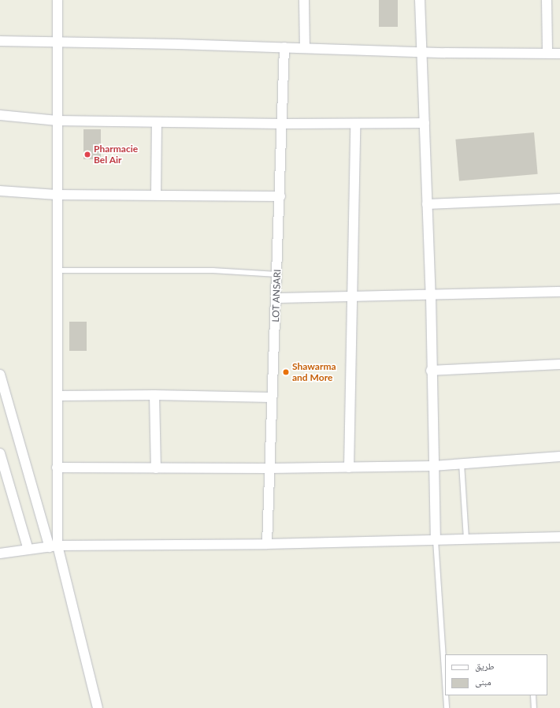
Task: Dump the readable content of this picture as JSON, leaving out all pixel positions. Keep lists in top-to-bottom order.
{
  "streets": {
    "street": ["LOT ANSARI"]
  },
  "places": ["Pharmacie Bel Air", "Shawarma and More"],
  "legend": ["طريق", "مبنى"]
}
